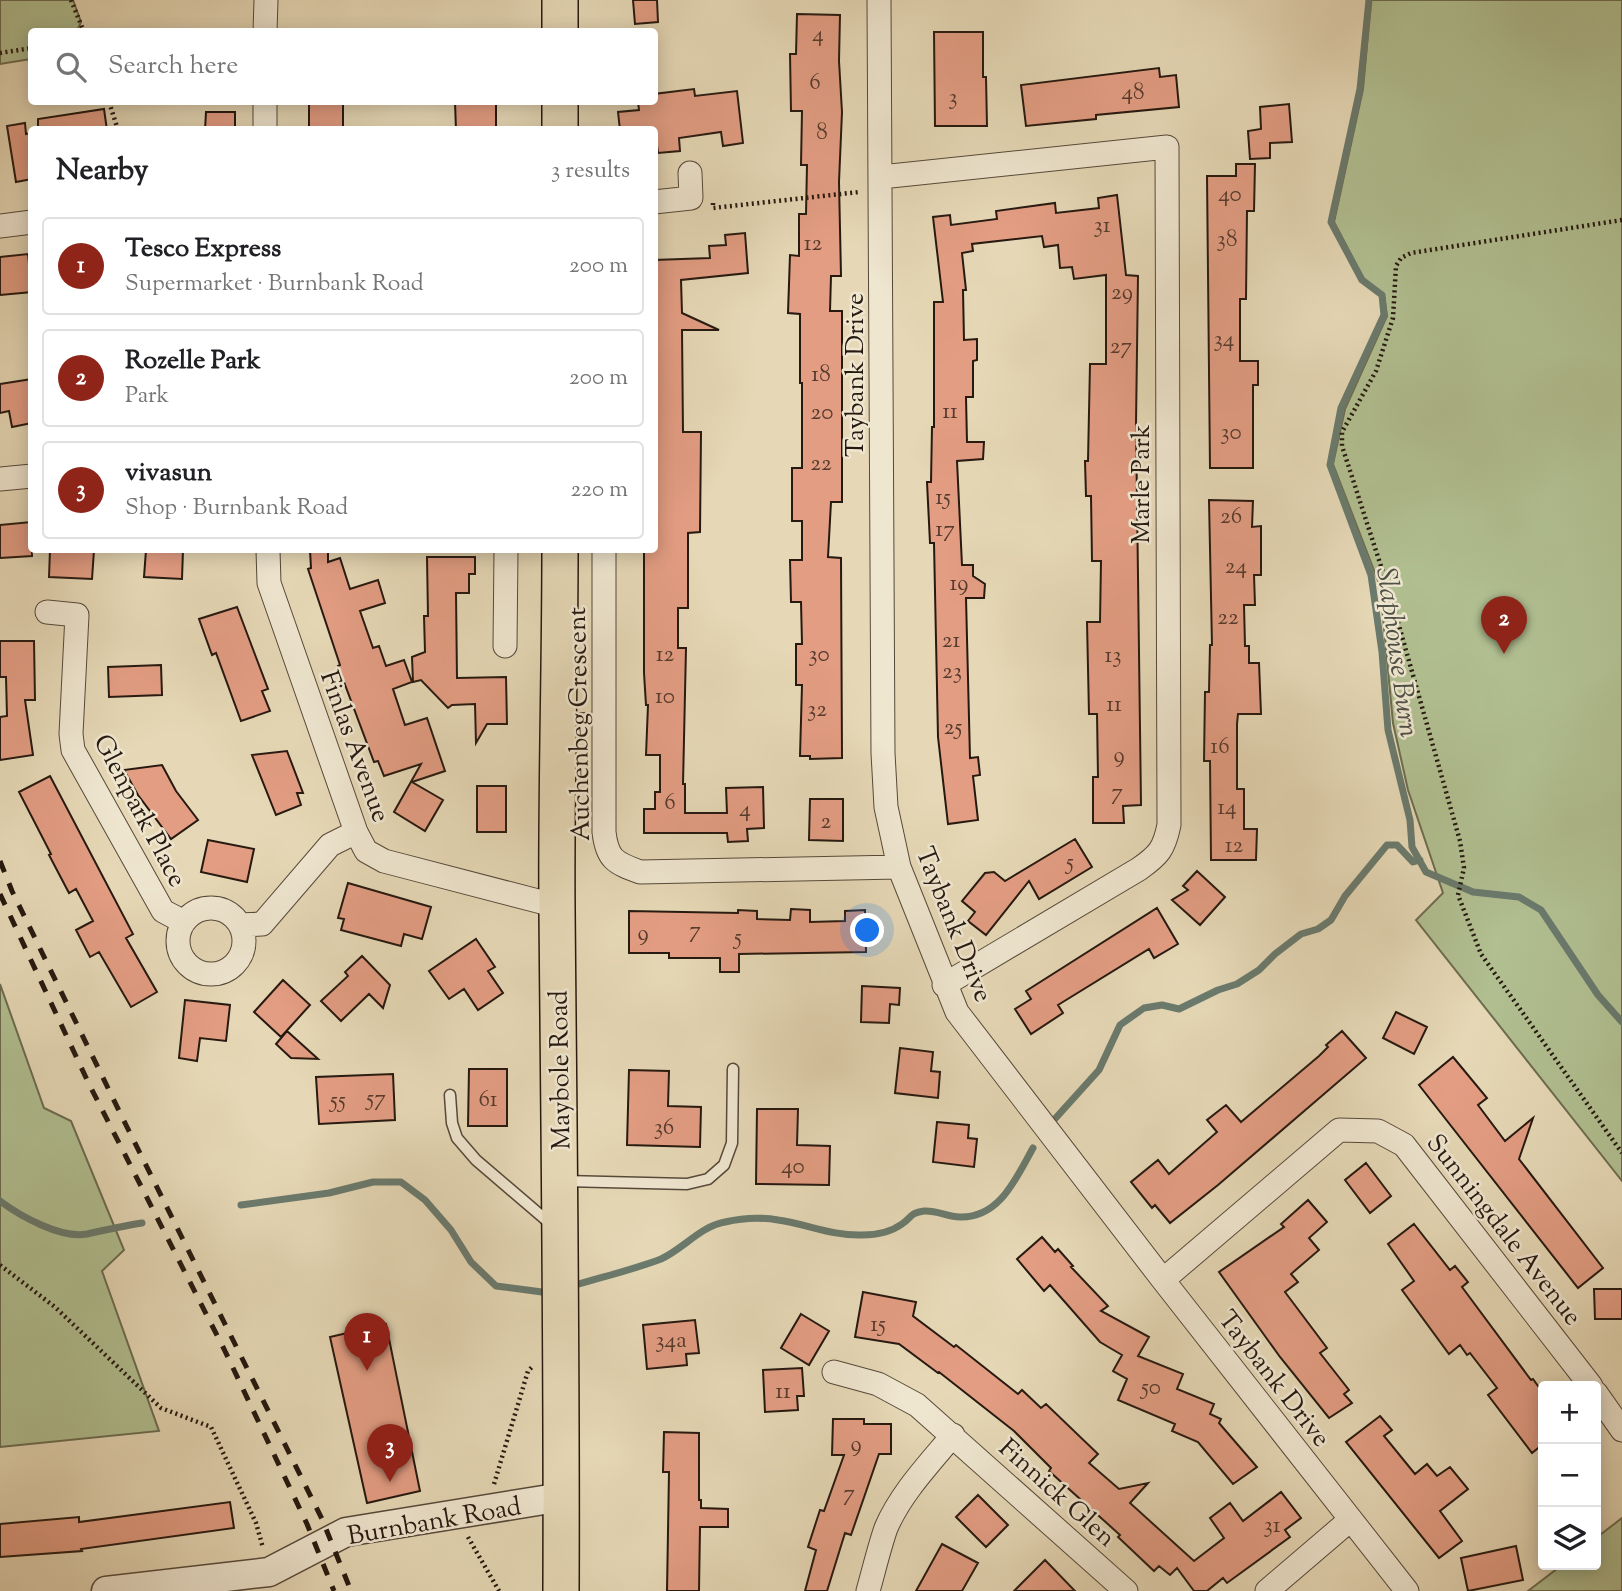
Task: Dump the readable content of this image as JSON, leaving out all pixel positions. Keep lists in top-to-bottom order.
{
  "streets": {
    "main road": ["Maybole Road"],
    "street": [
      "Taybank Drive",
      "Marle Park",
      "Auchenbeg Crescent",
      "Finlas Avenue",
      "Glenpark Place",
      "Sunningdale Avenue",
      "Finnick Glen",
      "Burnbank Road"
    ]
  },
  "crossings": [
    ["Taybank Drive", "Marle Park"],
    ["Taybank Drive", "Auchenbeg Crescent"],
    ["Taybank Drive", "Sunningdale Avenue"],
    ["Finlas Avenue", "Maybole Road"],
    ["Maybole Road", "Burnbank Road"]
  ],
  "water": ["Slaphouse Burn"],
  "house_numbers": [
    "4",
    "6",
    "48",
    "3",
    "8",
    "40",
    "31",
    "38",
    "12",
    "29",
    "34",
    "27",
    "18",
    "11",
    "20",
    "30",
    "22",
    "15",
    "26",
    "17",
    "24",
    "19",
    "22",
    "21",
    "12",
    "30",
    "13",
    "23",
    "10",
    "11",
    "32",
    "25",
    "16",
    "9",
    "7",
    "6",
    "14",
    "4",
    "2",
    "12",
    "5",
    "7",
    "9",
    "5",
    "57",
    "61",
    "55",
    "36",
    "40",
    "15",
    "34a",
    "50",
    "11",
    "9",
    "7",
    "31"
  ],
  "page": {
    "search": "Search here",
    "heading": ["Nearby", "3 results"],
    "list": [
      {
        "mark": "1",
        "name": "Tesco Express",
        "note": "Supermarket · Burnbank Road",
        "value": "200 m"
      },
      {
        "mark": "2",
        "name": "Rozelle Park",
        "note": "Park",
        "value": "200 m"
      },
      {
        "mark": "3",
        "name": "vivasun",
        "note": "Shop · Burnbank Road",
        "value": "220 m"
      }
    ],
    "pins": ["2", "1", "3"],
    "map_buttons": ["+", "−"]
  }
}
